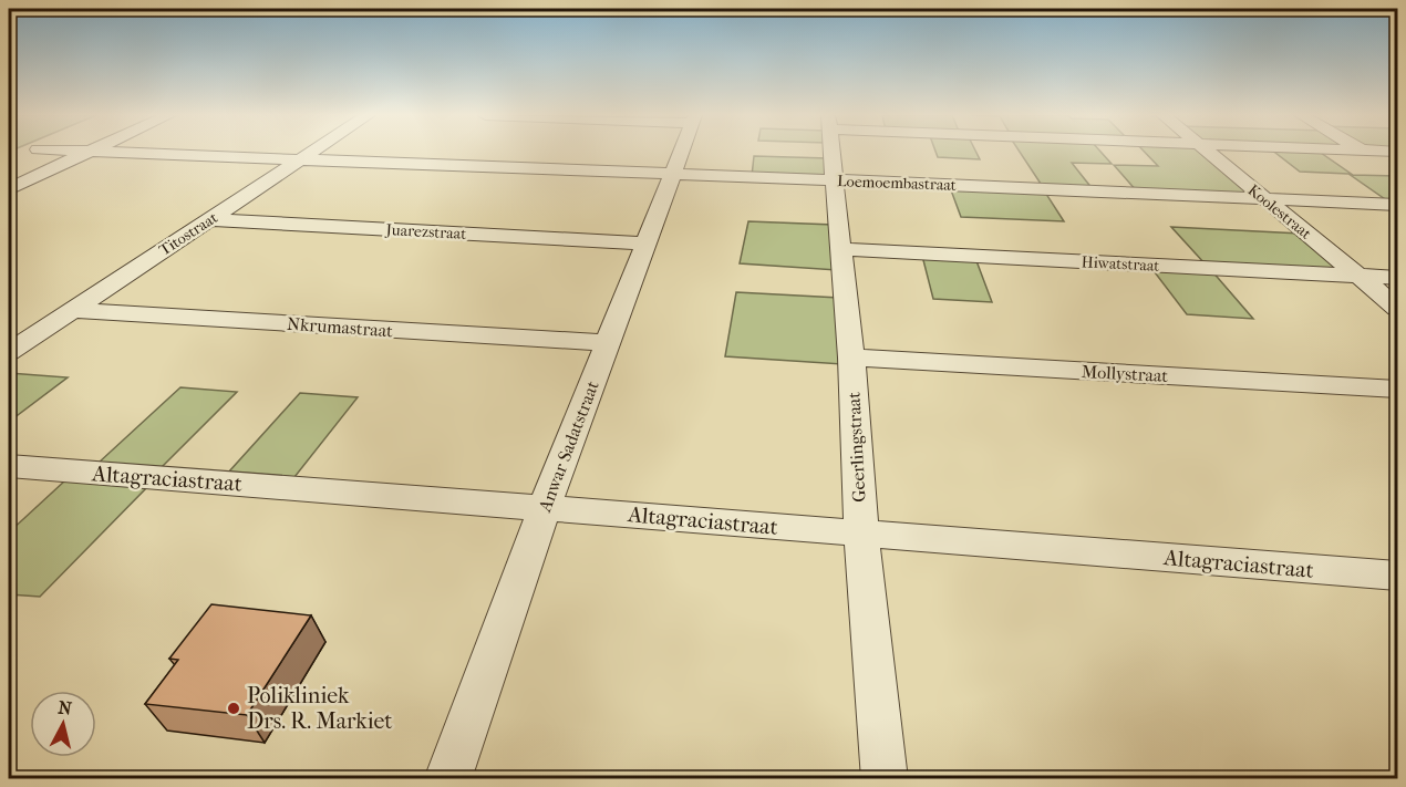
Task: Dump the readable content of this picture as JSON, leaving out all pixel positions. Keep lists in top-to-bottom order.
{
  "streets": {
    "street": [
      "Loemoembastraat",
      "Koolestraat",
      "Juarezstraat",
      "Titostraat",
      "Hiwatstraat",
      "Nkrumastraat",
      "Mollystraat",
      "Anwar Sadatstraat",
      "Geerlingstraat",
      "Altagraciastraat"
    ]
  },
  "crossings": [
    ["Loemoembastraat", "Koolestraat"],
    ["Loemoembastraat", "Titostraat"],
    ["Loemoembastraat", "Anwar Sadatstraat"],
    ["Loemoembastraat", "Geerlingstraat"],
    ["Koolestraat", "Hiwatstraat"],
    ["Juarezstraat", "Titostraat"],
    ["Juarezstraat", "Anwar Sadatstraat"],
    ["Titostraat", "Nkrumastraat"],
    ["Hiwatstraat", "Geerlingstraat"],
    ["Nkrumastraat", "Anwar Sadatstraat"],
    ["Mollystraat", "Geerlingstraat"],
    ["Anwar Sadatstraat", "Altagraciastraat"],
    ["Geerlingstraat", "Altagraciastraat"]
  ],
  "places": ["Polikliniek Drs. R. Markiet"],
  "north": "top"
}
